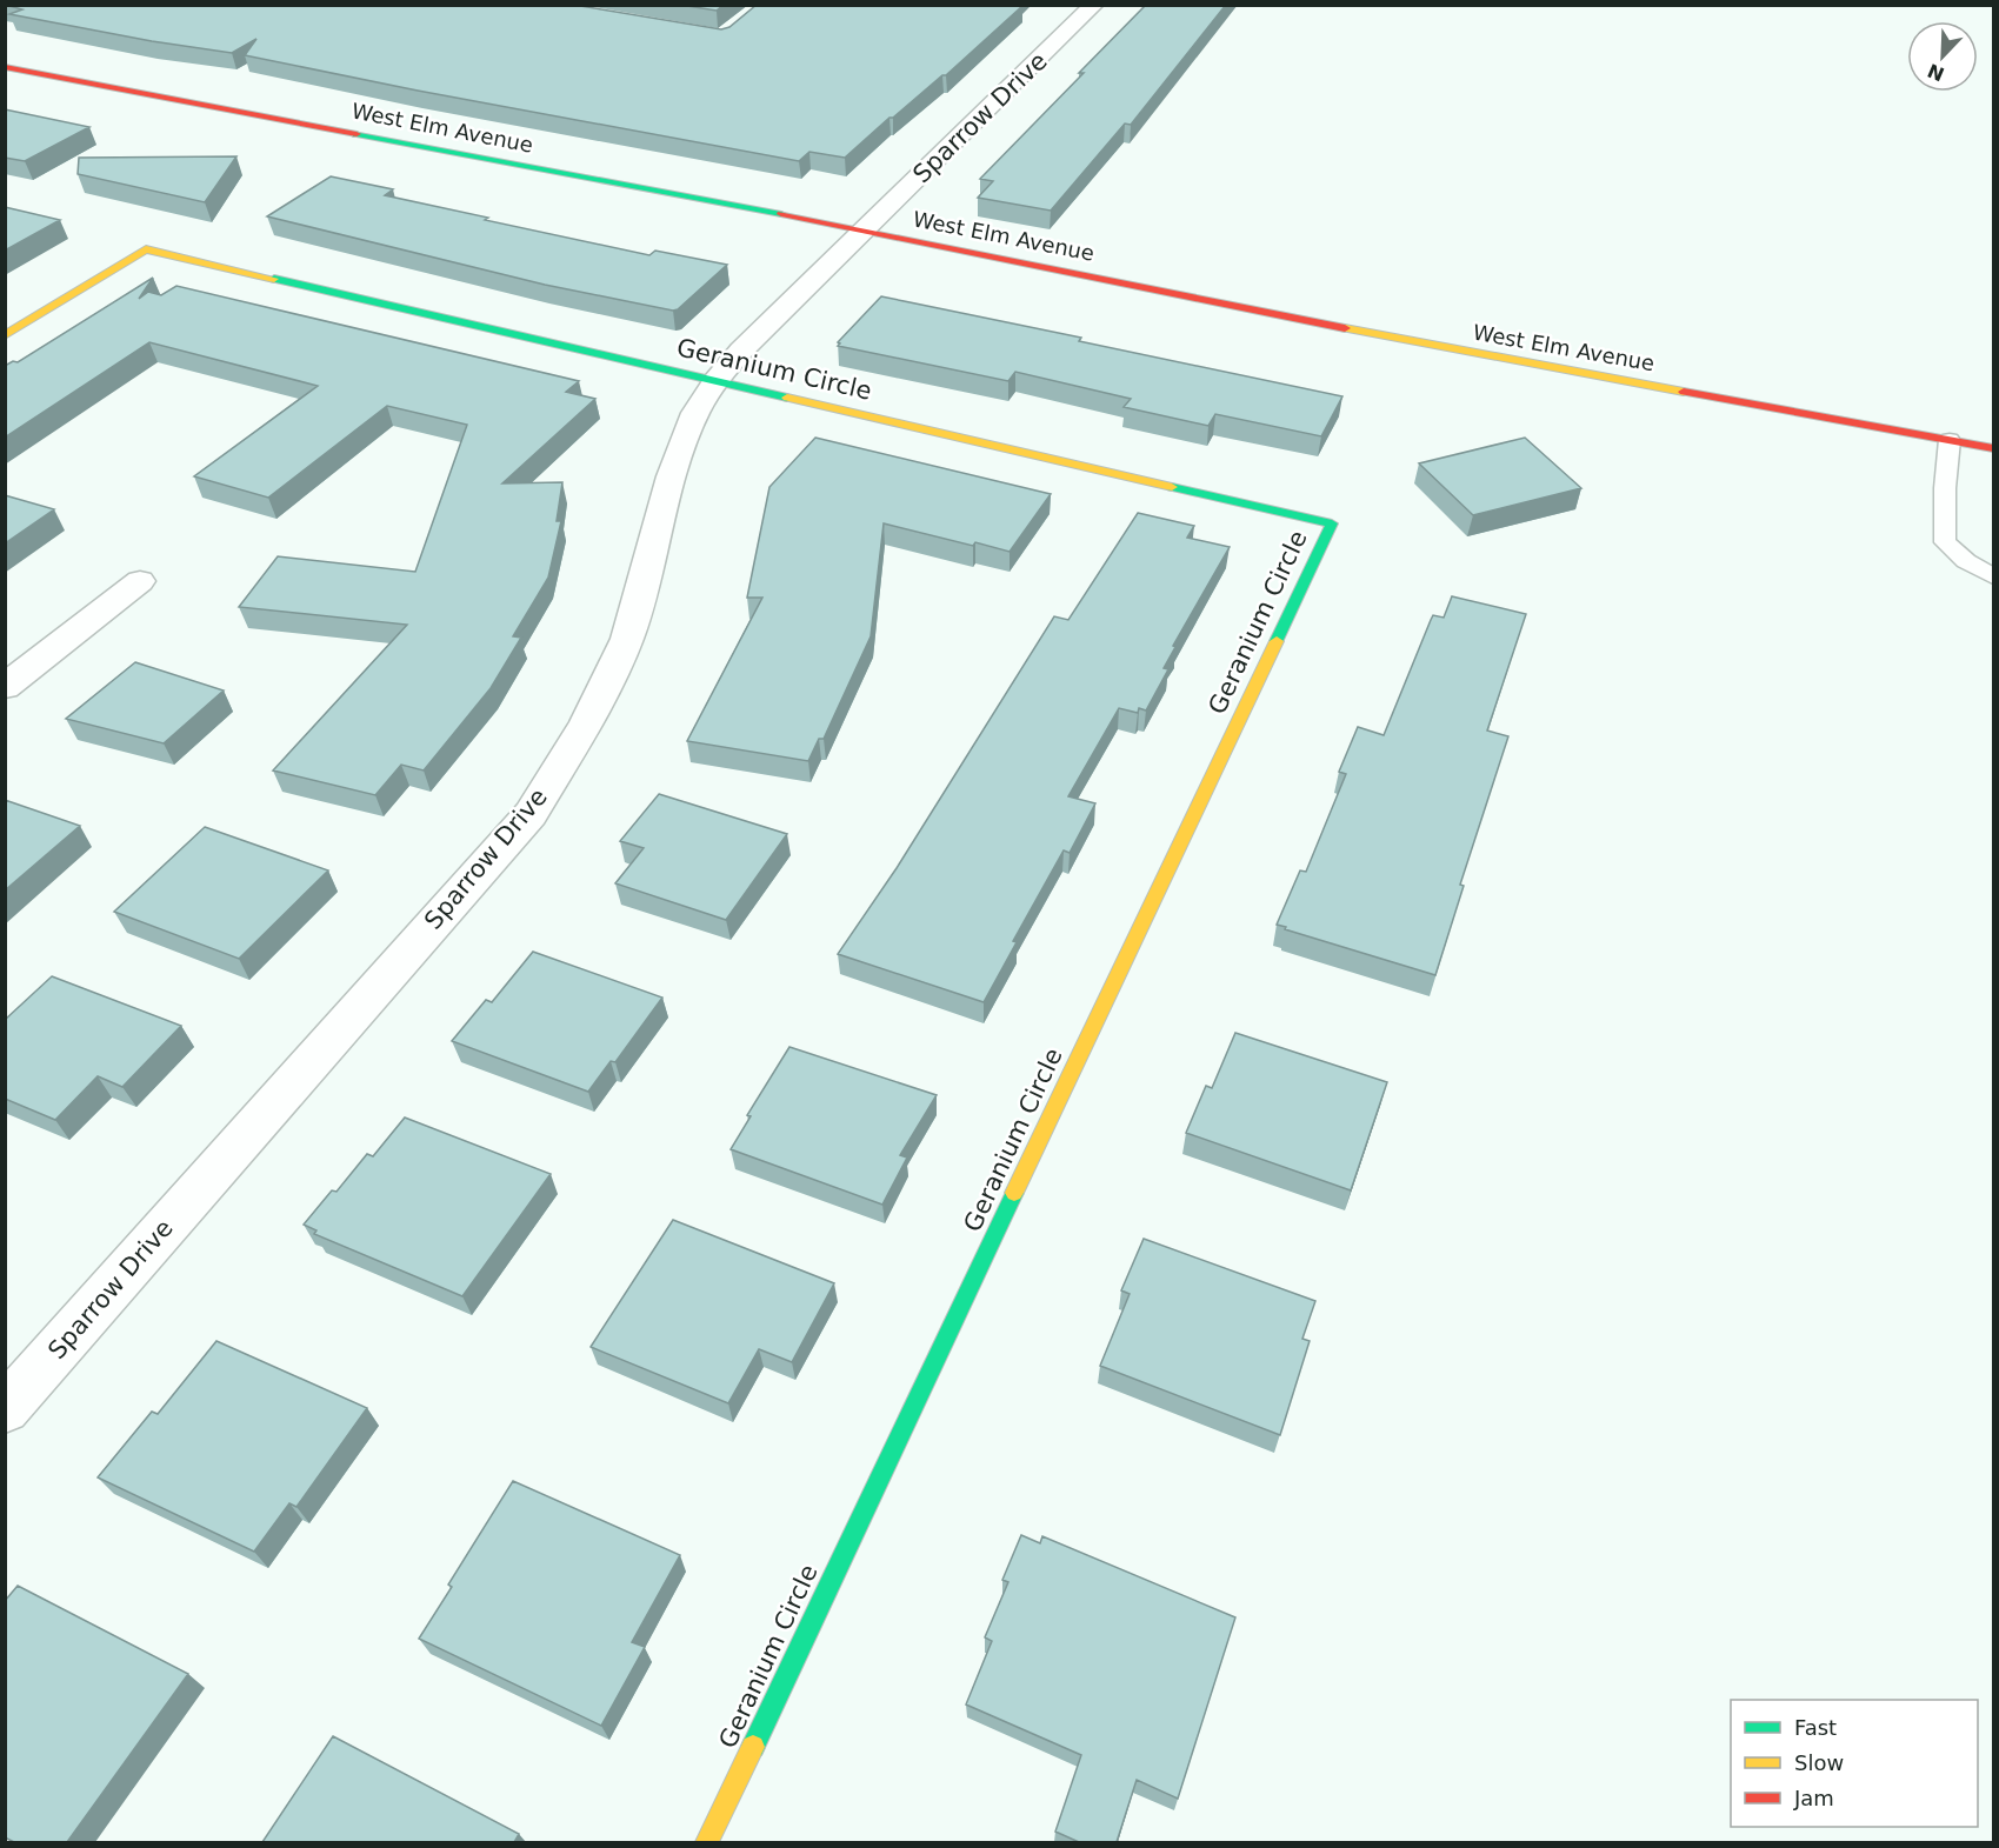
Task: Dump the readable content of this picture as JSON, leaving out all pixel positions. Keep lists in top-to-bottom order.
{
  "streets": {
    "street": ["Sparrow Drive", "West Elm Avenue", "Geranium Circle"]
  },
  "crossings": [
    ["Sparrow Drive", "West Elm Avenue"],
    ["Sparrow Drive", "Geranium Circle"]
  ],
  "legend": ["Fast", "Slow", "Jam"],
  "north": "bottom left"
}
